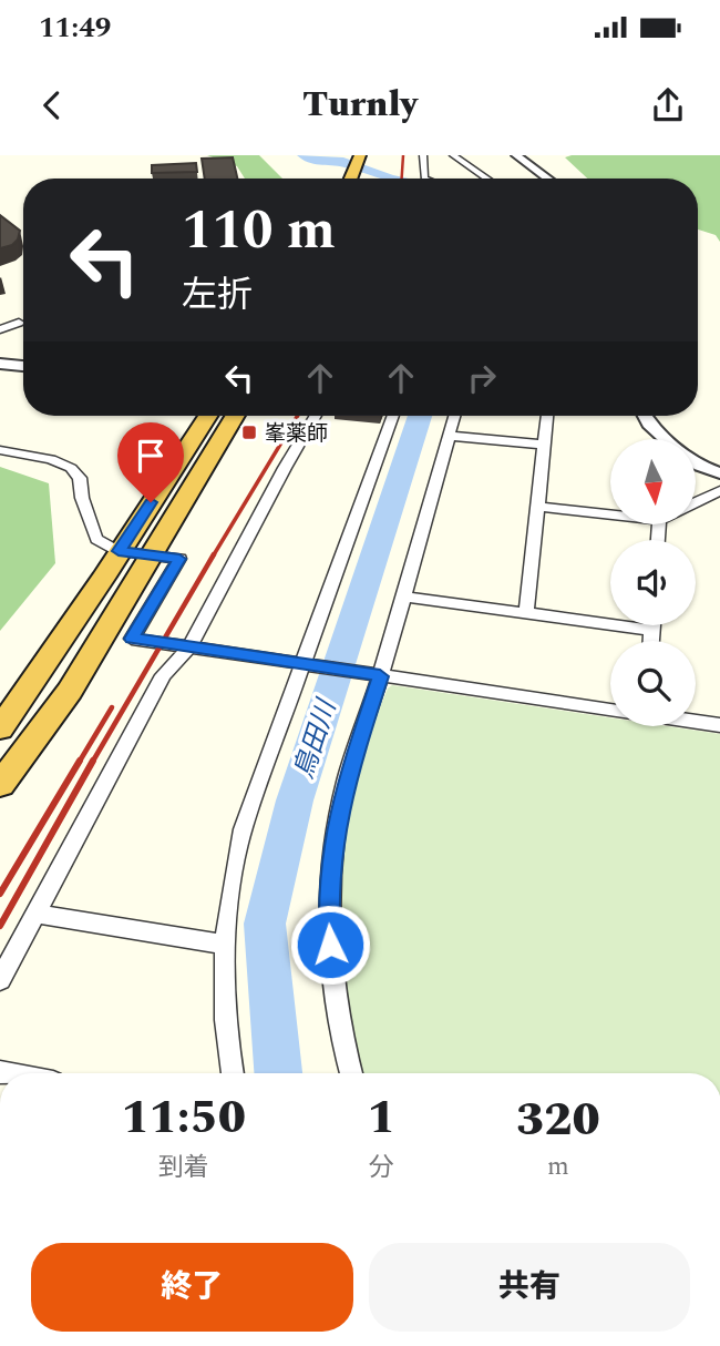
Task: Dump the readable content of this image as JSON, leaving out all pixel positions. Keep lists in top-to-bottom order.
{
  "water": ["鳥田川"],
  "places": {
    "transit": ["峯薬師"]
  },
  "north": "bottom",
  "page": {
    "status": "11:49",
    "header": "Turnly",
    "turn": ["110 m", "左折"],
    "eta": [
      "11:50",
      "到着",
      "1",
      "分",
      "320",
      "m"
    ],
    "buttons": ["終了", "共有"]
  }
}
